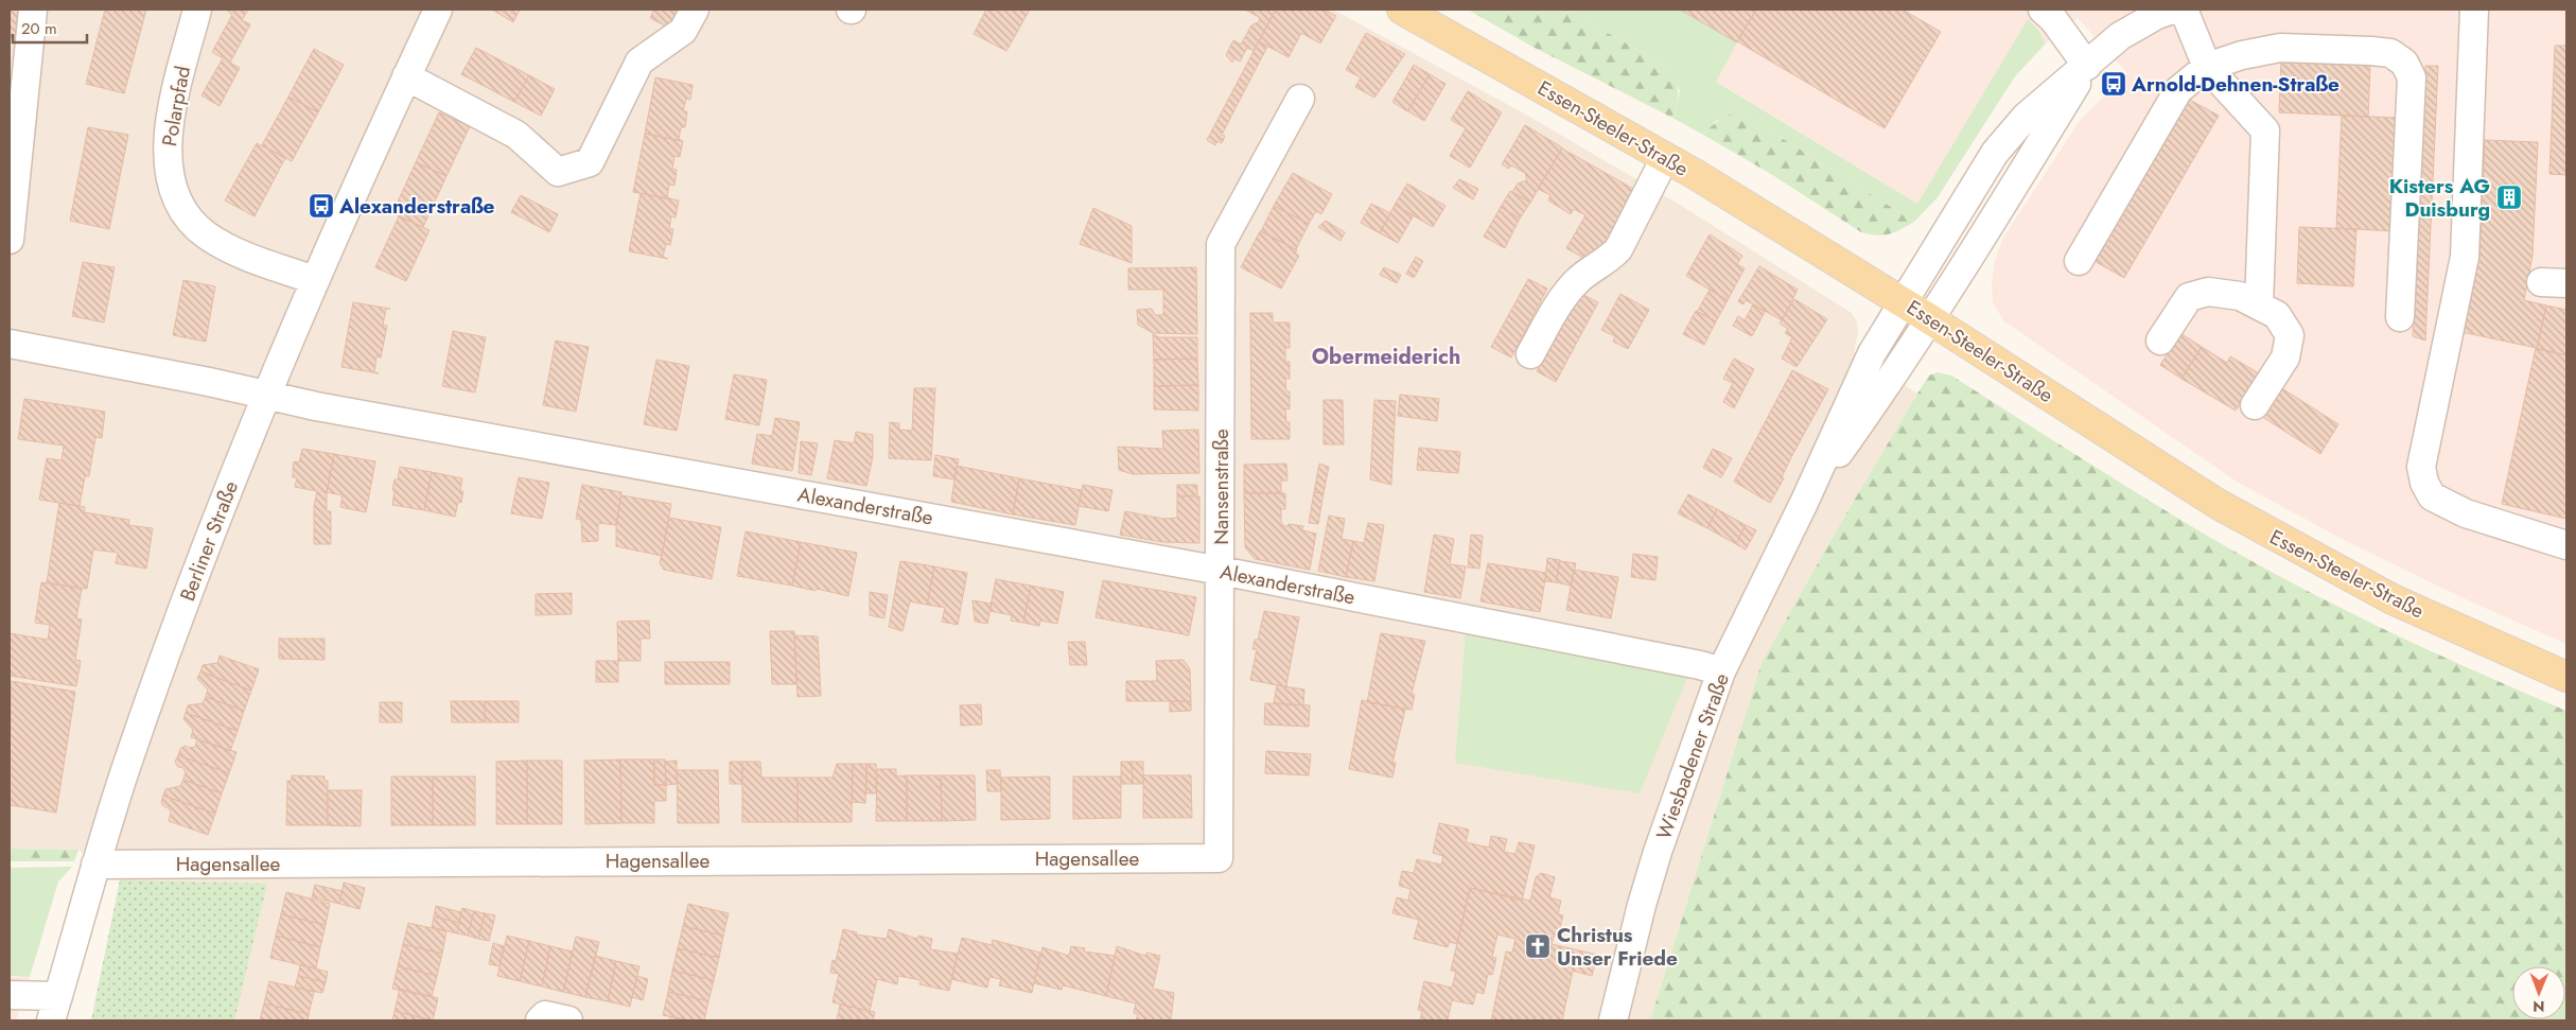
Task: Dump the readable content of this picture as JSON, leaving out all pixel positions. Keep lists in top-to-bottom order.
{
  "streets": {
    "main road": ["Essen-Steeler-Straße"],
    "street": [
      "Polarpfad",
      "Nansenstraße",
      "Alexanderstraße",
      "Berliner Straße",
      "Wiesbadener Straße",
      "Hagensallee"
    ]
  },
  "crossings": [
    ["Polarpfad", "Berliner Straße"],
    ["Essen-Steeler-Straße", "Wiesbadener Straße"],
    ["Nansenstraße", "Alexanderstraße"],
    ["Nansenstraße", "Hagensallee"],
    ["Alexanderstraße", "Berliner Straße"],
    ["Alexanderstraße", "Wiesbadener Straße"],
    ["Berliner Straße", "Hagensallee"]
  ],
  "districts": ["Obermeiderich"],
  "places": {
    "bus stop": ["Arnold-Dehnen-Straße", "Alexanderstraße"],
    "building": ["Kisters AG Duisburg"],
    "church": ["Christus Unser Friede"]
  },
  "scale_bar": "20 m",
  "north": "bottom"
}
